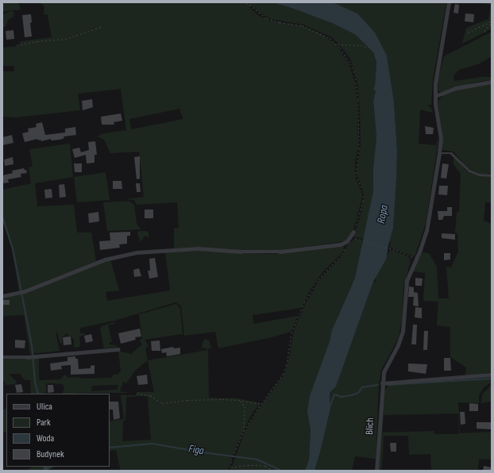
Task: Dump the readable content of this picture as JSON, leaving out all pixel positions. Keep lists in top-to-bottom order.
{
  "streets": {
    "street": ["Blich"]
  },
  "water": ["Ropa", "Figa"],
  "legend": [
    "Ulica",
    "Park",
    "Woda",
    "Budynek"
  ]
}
